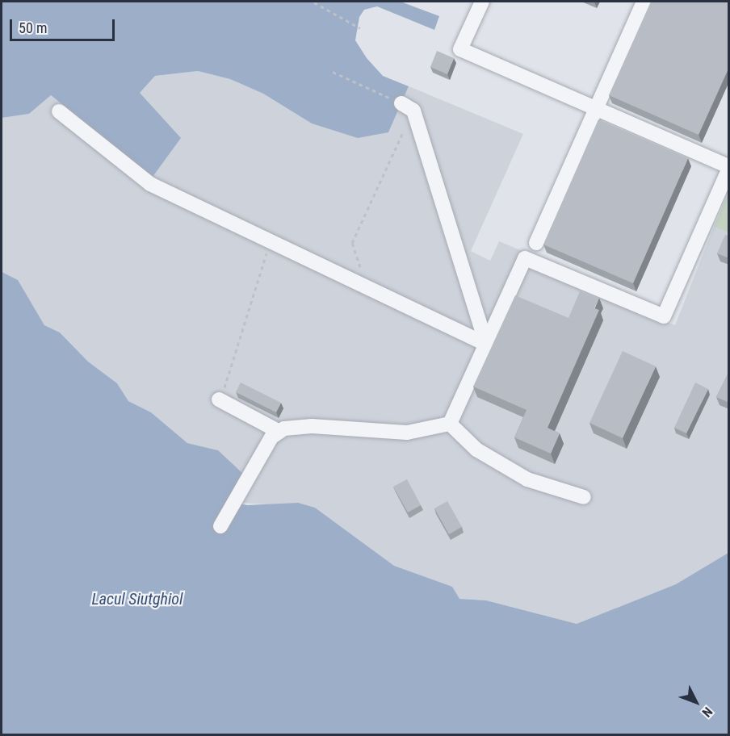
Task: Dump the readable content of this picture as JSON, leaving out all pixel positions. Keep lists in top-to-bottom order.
{
  "water": ["Lacul Siutghiol"],
  "scale_bar": "50 m",
  "north": "bottom right"
}
